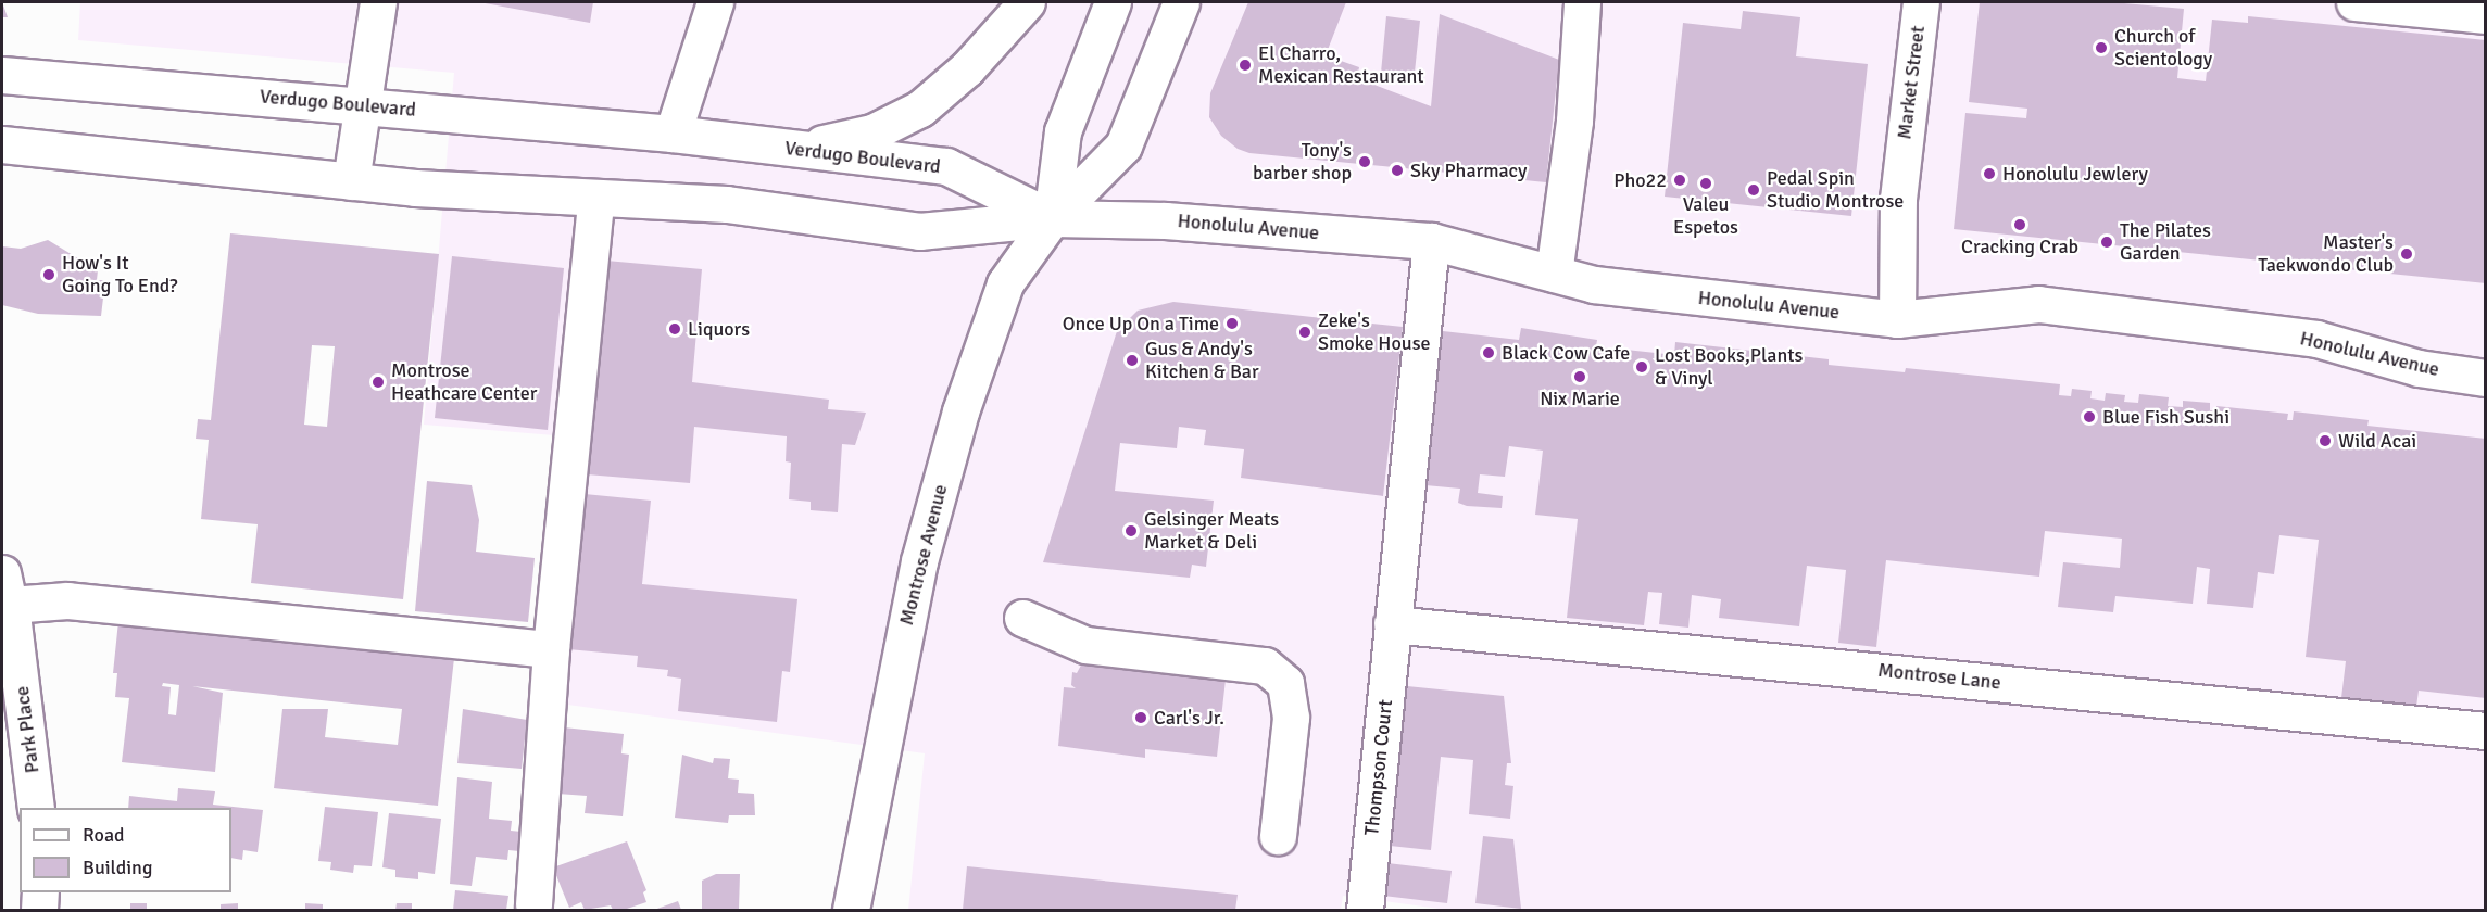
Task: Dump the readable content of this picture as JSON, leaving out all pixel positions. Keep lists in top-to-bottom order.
{
  "streets": {
    "street": [
      "Market Street",
      "Verdugo Boulevard",
      "Honolulu Avenue",
      "Montrose Avenue",
      "Montrose Lane",
      "Park Place",
      "Thompson Court"
    ]
  },
  "crossings": [
    ["Market Street", "Honolulu Avenue"],
    ["Verdugo Boulevard", "Honolulu Avenue"],
    ["Verdugo Boulevard", "Montrose Avenue"],
    ["Honolulu Avenue", "Montrose Avenue"],
    ["Honolulu Avenue", "Thompson Court"],
    ["Montrose Lane", "Thompson Court"]
  ],
  "places": [
    "Church of Scientology",
    "El Charro, Mexican Restaurant",
    "Tony's barber shop",
    "Sky Pharmacy",
    "Honolulu Jewlery",
    "Pho22",
    "Valeu Espetos",
    "Pedal Spin Studio Montrose",
    "Cracking Crab",
    "The Pilates Garden",
    "Master's Taekwondo Club",
    "How's It Going To End?",
    "Once Up On a Time",
    "Liquors",
    "Zeke's Smoke House",
    "Black Cow Cafe",
    "Gus & Andy's Kitchen & Bar",
    "Lost Books,Plants & Vinyl",
    "Nix Marie",
    "Montrose Heathcare Center",
    "Blue Fish Sushi",
    "Wild Acai",
    "Gelsinger Meats Market & Deli",
    "Carl's Jr."
  ],
  "legend": ["Road", "Building"]
}
